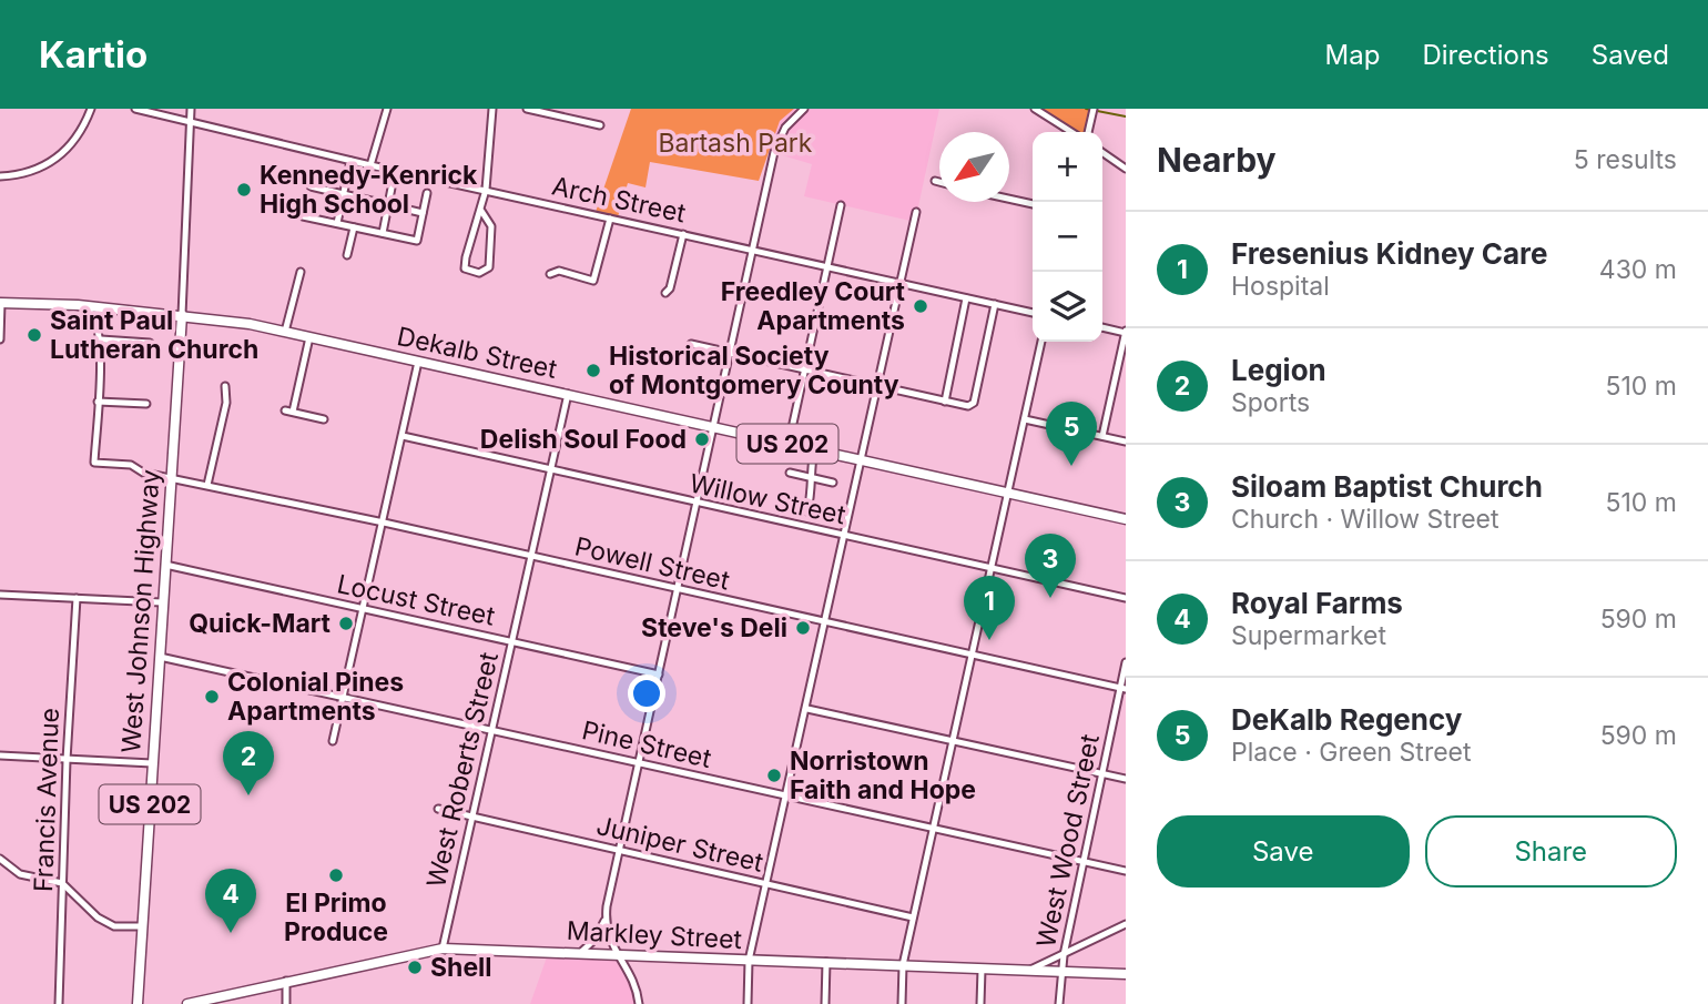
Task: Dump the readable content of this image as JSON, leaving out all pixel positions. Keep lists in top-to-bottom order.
{
  "streets": {
    "highway": [
      "Dekalb Street",
      "US 202",
      "West Johnson Highway",
      "Markley Street"
    ],
    "street": [
      "Arch Street",
      "Willow Street",
      "Powell Street",
      "Locust Street",
      "Pine Street",
      "West Roberts Street",
      "Francis Avenue",
      "West Wood Street",
      "Juniper Street"
    ]
  },
  "crossings": [
    ["Dekalb Street", "US 202"],
    ["Dekalb Street", "West Johnson Highway"],
    ["Dekalb Street", "West Roberts Street"],
    ["US 202", "West Johnson Highway"],
    ["Willow Street", "West Roberts Street"],
    ["Powell Street", "West Johnson Highway"],
    ["Powell Street", "West Roberts Street"],
    ["Powell Street", "West Wood Street"],
    ["Locust Street", "West Johnson Highway"],
    ["Locust Street", "West Roberts Street"],
    ["West Johnson Highway", "Pine Street"],
    ["Pine Street", "West Roberts Street"],
    ["Pine Street", "West Wood Street"],
    ["West Roberts Street", "Juniper Street"],
    ["West Roberts Street", "Markley Street"],
    ["West Wood Street", "Markley Street"]
  ],
  "parks": ["Bartash Park"],
  "places": [
    "Kennedy-Kenrick High School",
    "Freedley Court Apartments",
    "Saint Paul Lutheran Church",
    "Historical Society of Montgomery County",
    "Delish Soul Food",
    "Quick-Mart",
    "Steve's Deli",
    "Colonial Pines Apartments",
    "Norristown Faith and Hope",
    "El Primo Produce",
    "Shell"
  ],
  "north": "bottom left",
  "page": {
    "header": "Kartio",
    "nav": ["Map", "Directions", "Saved"],
    "heading": ["Nearby", "5 results"],
    "map_buttons": ["+", "−"],
    "list": [
      {
        "mark": "1",
        "name": "Fresenius Kidney Care",
        "note": "Hospital",
        "value": "430 m"
      },
      {
        "mark": "2",
        "name": "Legion",
        "note": "Sports",
        "value": "510 m"
      },
      {
        "mark": "3",
        "name": "Siloam Baptist Church",
        "note": "Church · Willow Street",
        "value": "510 m"
      },
      {
        "mark": "4",
        "name": "Royal Farms",
        "note": "Supermarket",
        "value": "590 m"
      },
      {
        "mark": "5",
        "name": "DeKalb Regency",
        "note": "Place · Green Street",
        "value": "590 m"
      }
    ],
    "pins": [
      "5",
      "3",
      "1",
      "2",
      "4"
    ],
    "buttons": ["Save", "Share"]
  }
}
